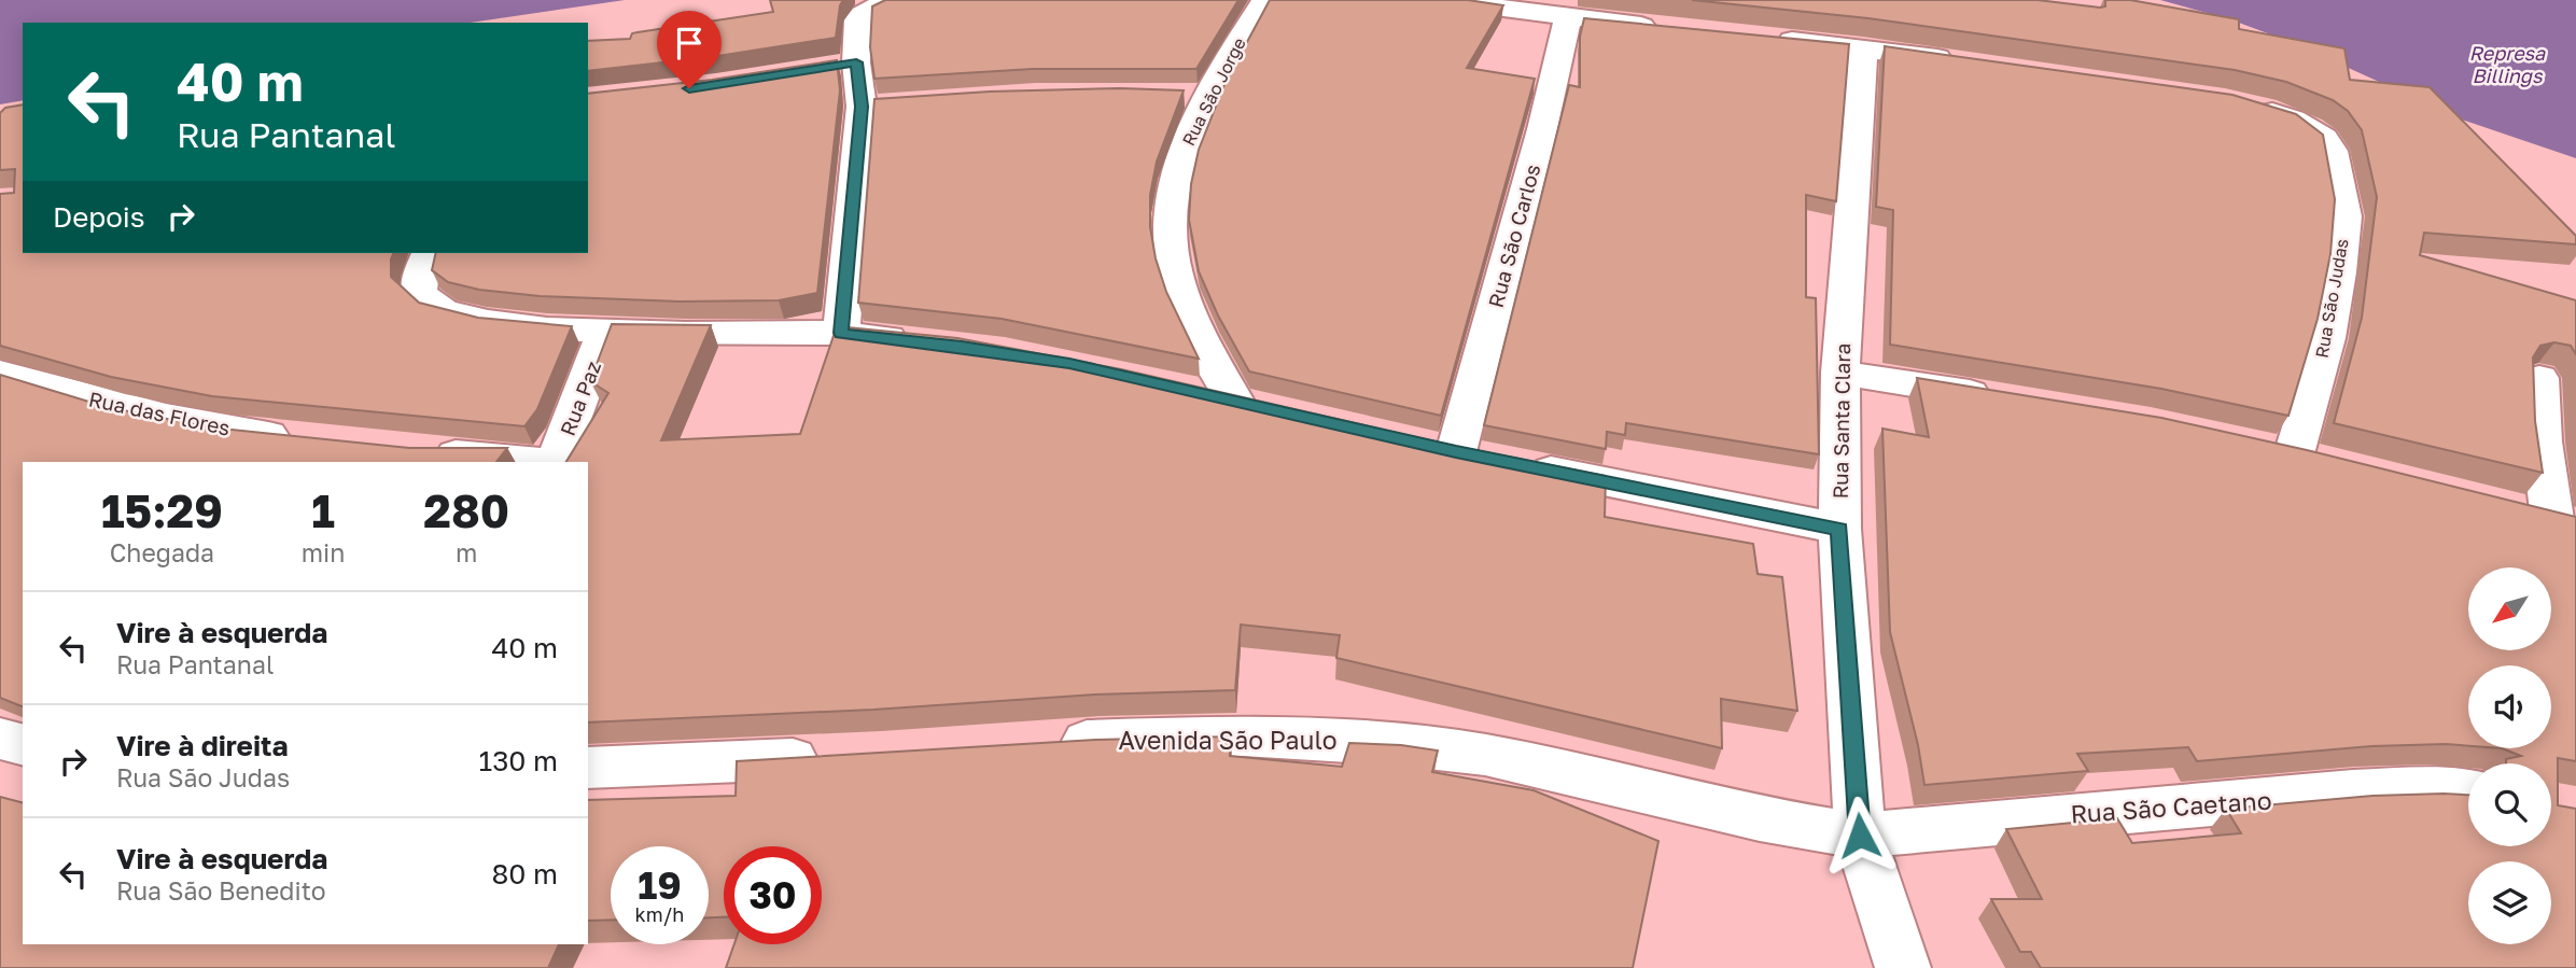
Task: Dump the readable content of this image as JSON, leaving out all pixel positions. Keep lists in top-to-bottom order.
{
  "streets": {
    "street": [
      "Rua São Jorge",
      "Rua São Carlos",
      "Rua São Judas",
      "Rua Paz",
      "Rua das Flores",
      "Rua Santa Clara",
      "Avenida São Paulo",
      "Rua São Caetano"
    ]
  },
  "crossings": [
    ["Rua São Carlos", "Rua Santa Clara"],
    ["Rua Santa Clara", "Avenida São Paulo"],
    ["Rua Santa Clara", "Rua São Caetano"],
    ["Avenida São Paulo", "Rua São Caetano"]
  ],
  "water": ["Represa Billings"],
  "north": "bottom left",
  "page": {
    "turn": ["40 m", "Rua Pantanal"],
    "then": "Depois",
    "eta": [
      "15:29",
      "Chegada",
      "1",
      "min",
      "280",
      "m"
    ],
    "list": [
      {
        "name": "Vire à esquerda",
        "note": "Rua Pantanal",
        "value": "40 m"
      },
      {
        "name": "Vire à direita",
        "note": "Rua São Judas",
        "value": "130 m"
      },
      {
        "name": "Vire à esquerda",
        "note": "Rua São Benedito",
        "value": "80 m"
      }
    ],
    "speed": "19 km/h",
    "limit": "30"
  }
}
